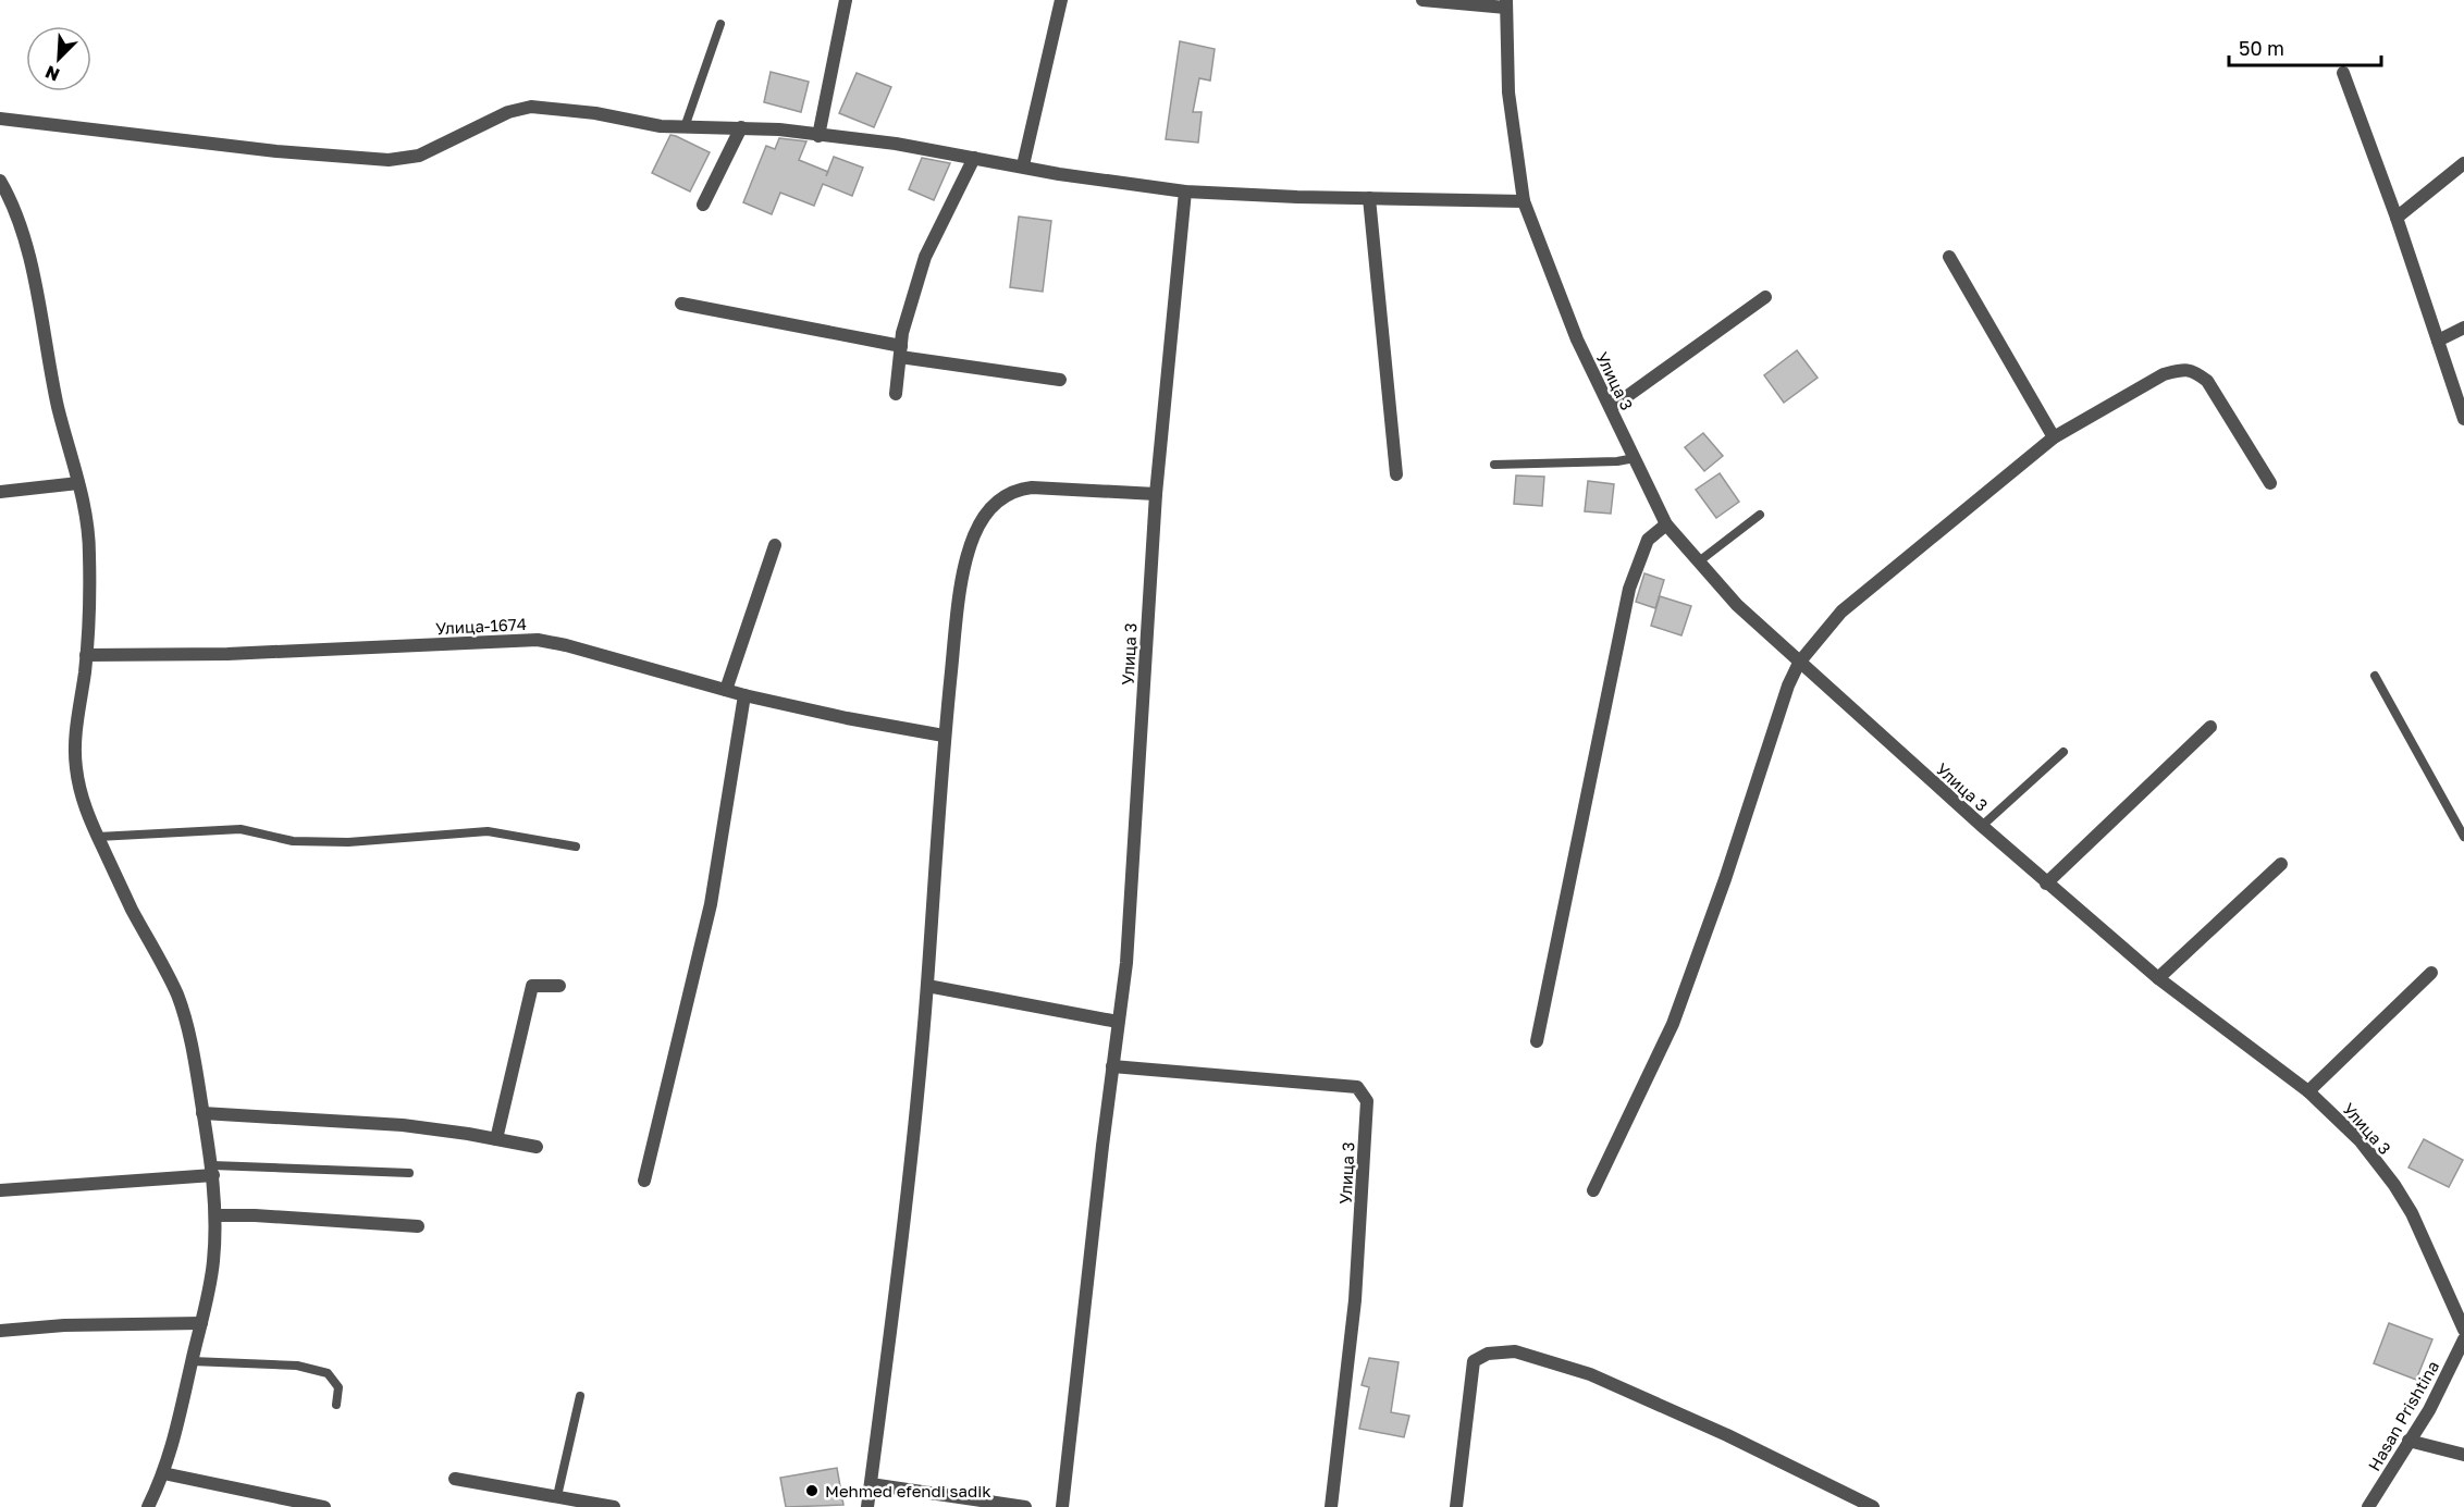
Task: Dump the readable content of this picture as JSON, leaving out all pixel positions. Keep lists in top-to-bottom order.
{
  "streets": {
    "street": ["Улица 3", "Улица-1674", "Hasan Prishtina"]
  },
  "places": ["Mehmed efendi sadik"],
  "scale_bar": "50 m",
  "north": "bottom left"
}
